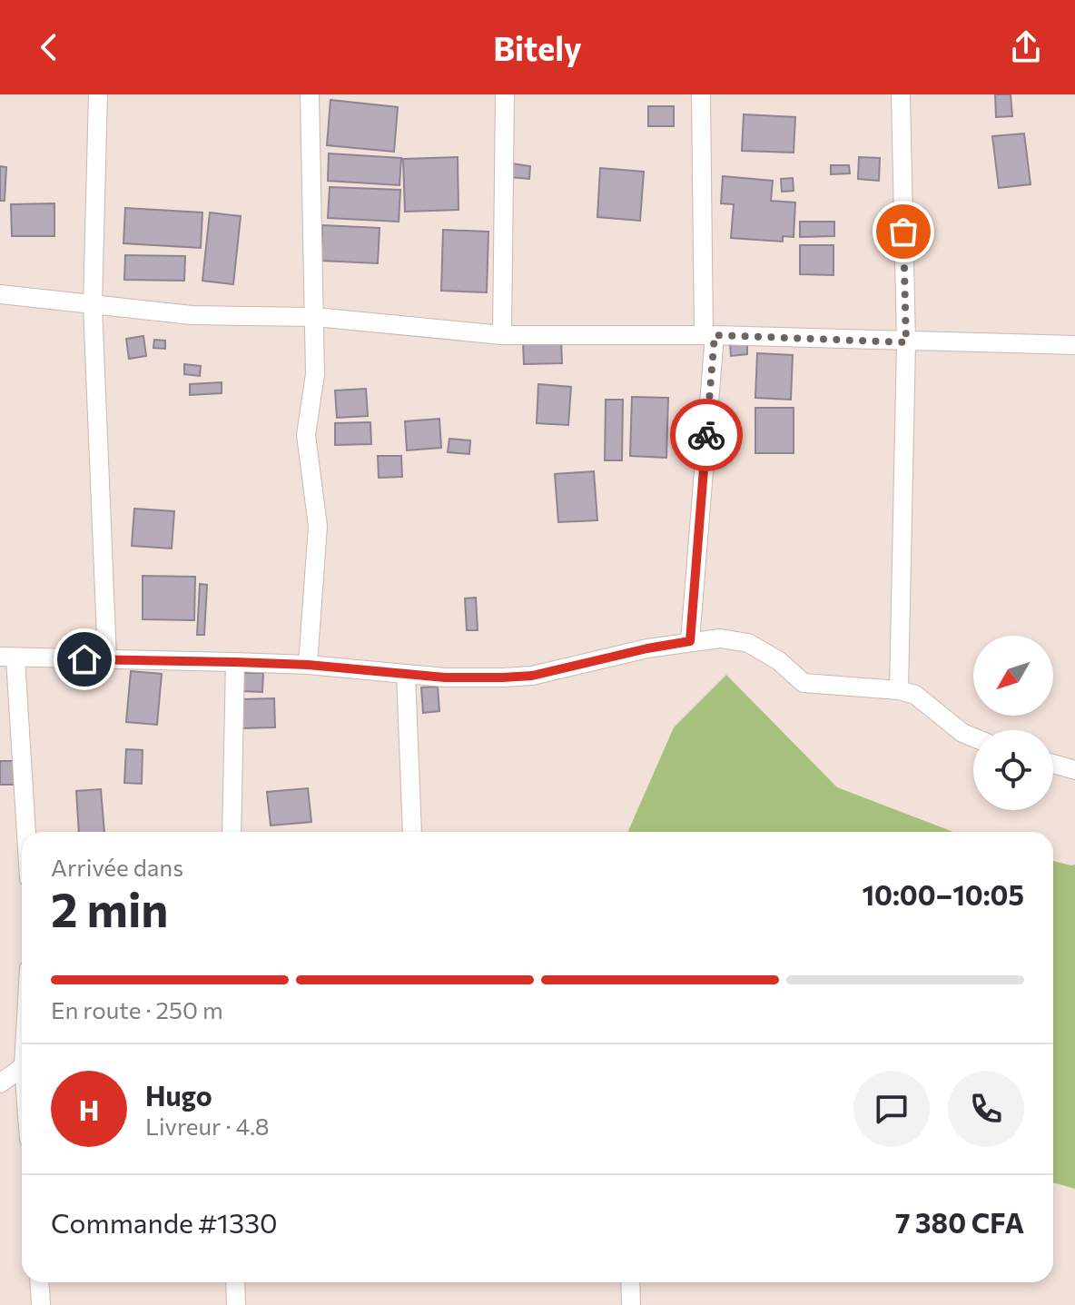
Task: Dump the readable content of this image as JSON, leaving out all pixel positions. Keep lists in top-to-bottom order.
{
  "north": "bottom left",
  "page": {
    "header": "Bitely",
    "heading": ["2 min", "Arrivée dans", "10:00–10:05"],
    "panel": [
      "Hugo",
      "Livreur · 4.8",
      "Commande #1330",
      "7 380 CFA"
    ],
    "bar": "En route · 250 m",
    "round": "H"
  }
}
